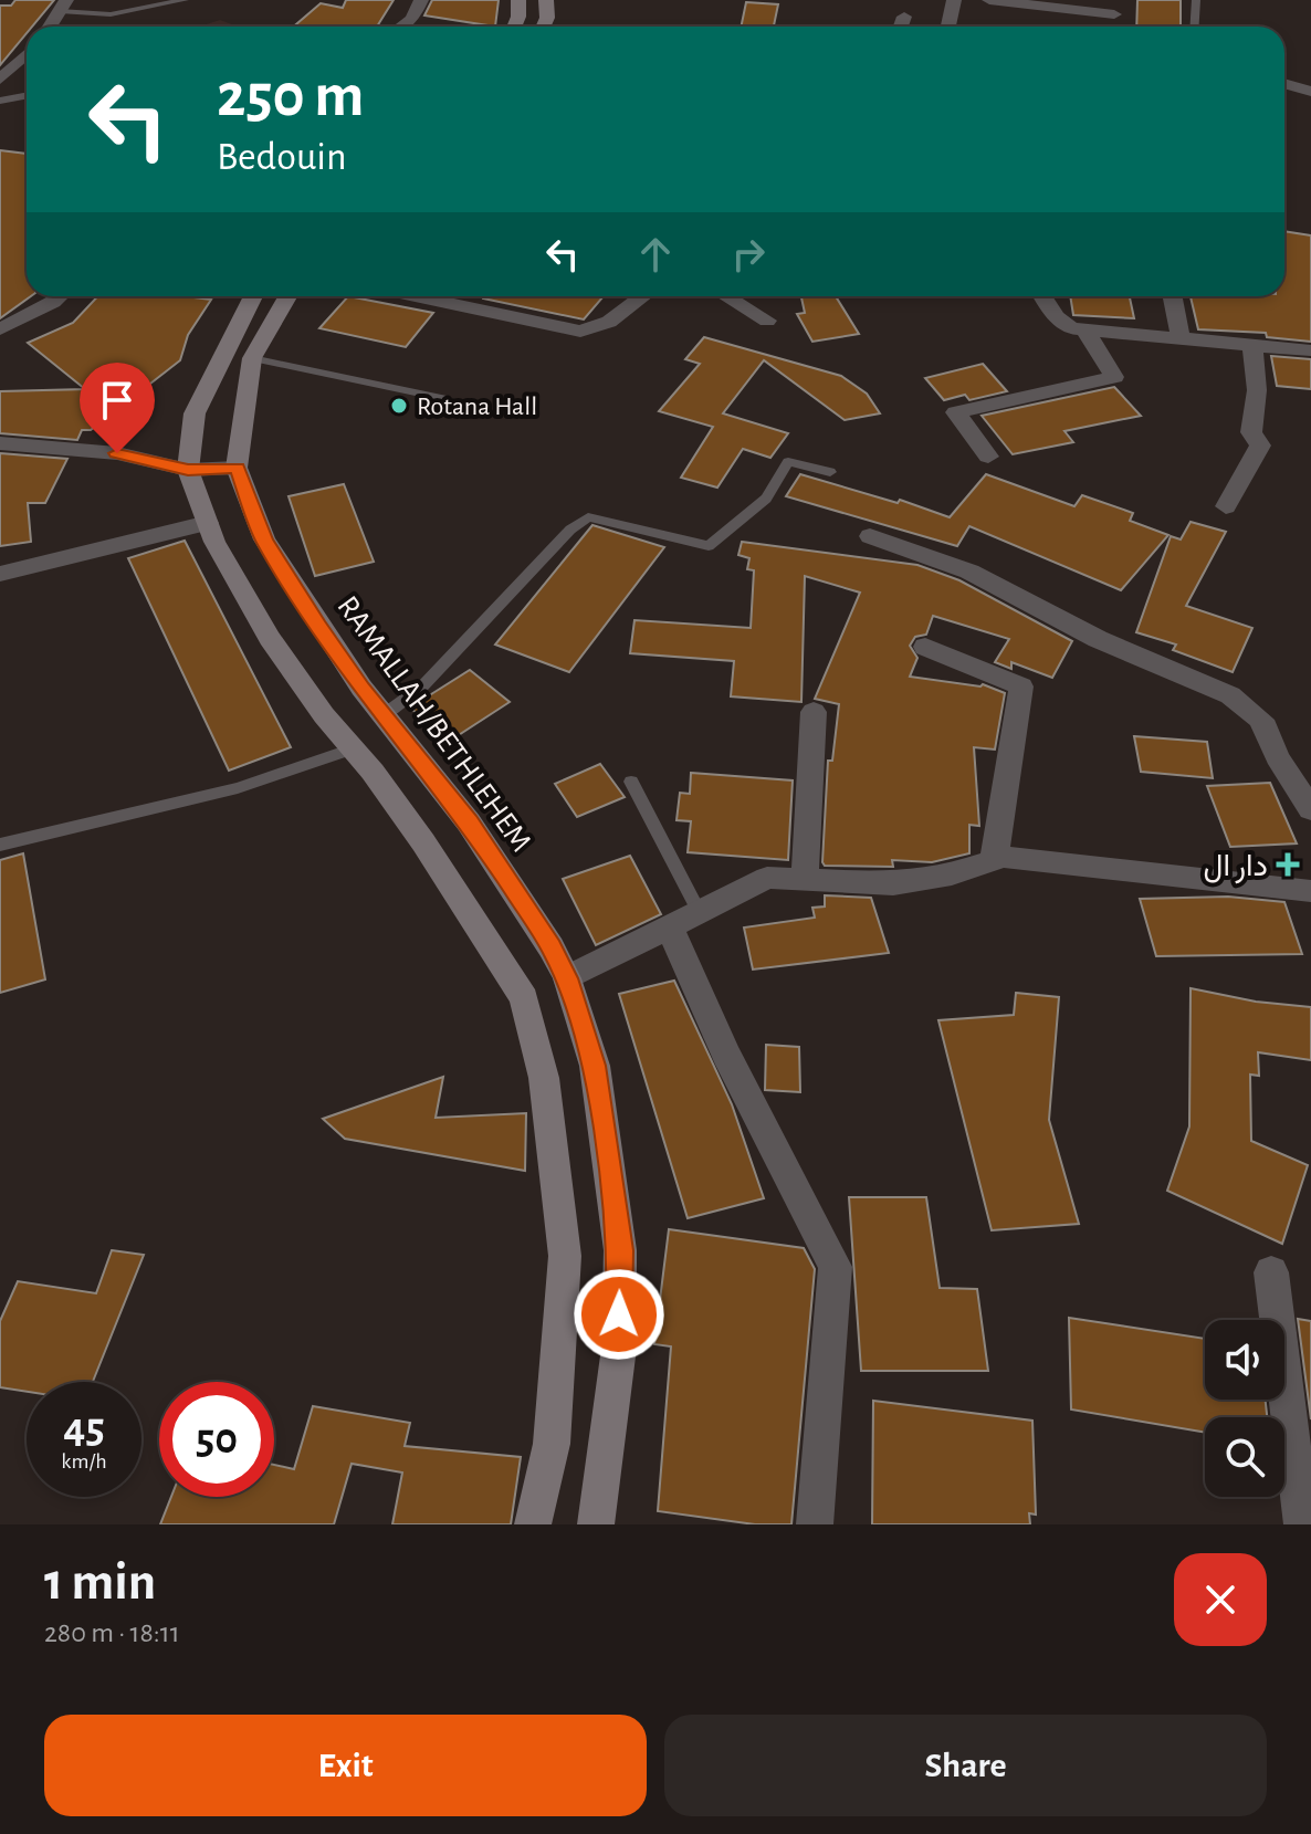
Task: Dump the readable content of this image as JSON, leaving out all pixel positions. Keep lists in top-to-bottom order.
{
  "streets": {
    "main road": ["RAMALLAH/BETHLEHEM"]
  },
  "places": {
    "other": ["Rotana Hall"],
    "health": ["دار ال"]
  },
  "page": {
    "turn": ["250 m", "Bedouin"],
    "speed": "45 km/h",
    "limit": "50",
    "heading": ["1 min", "280 m · 18:11"],
    "buttons": ["Exit", "Share"]
  }
}
